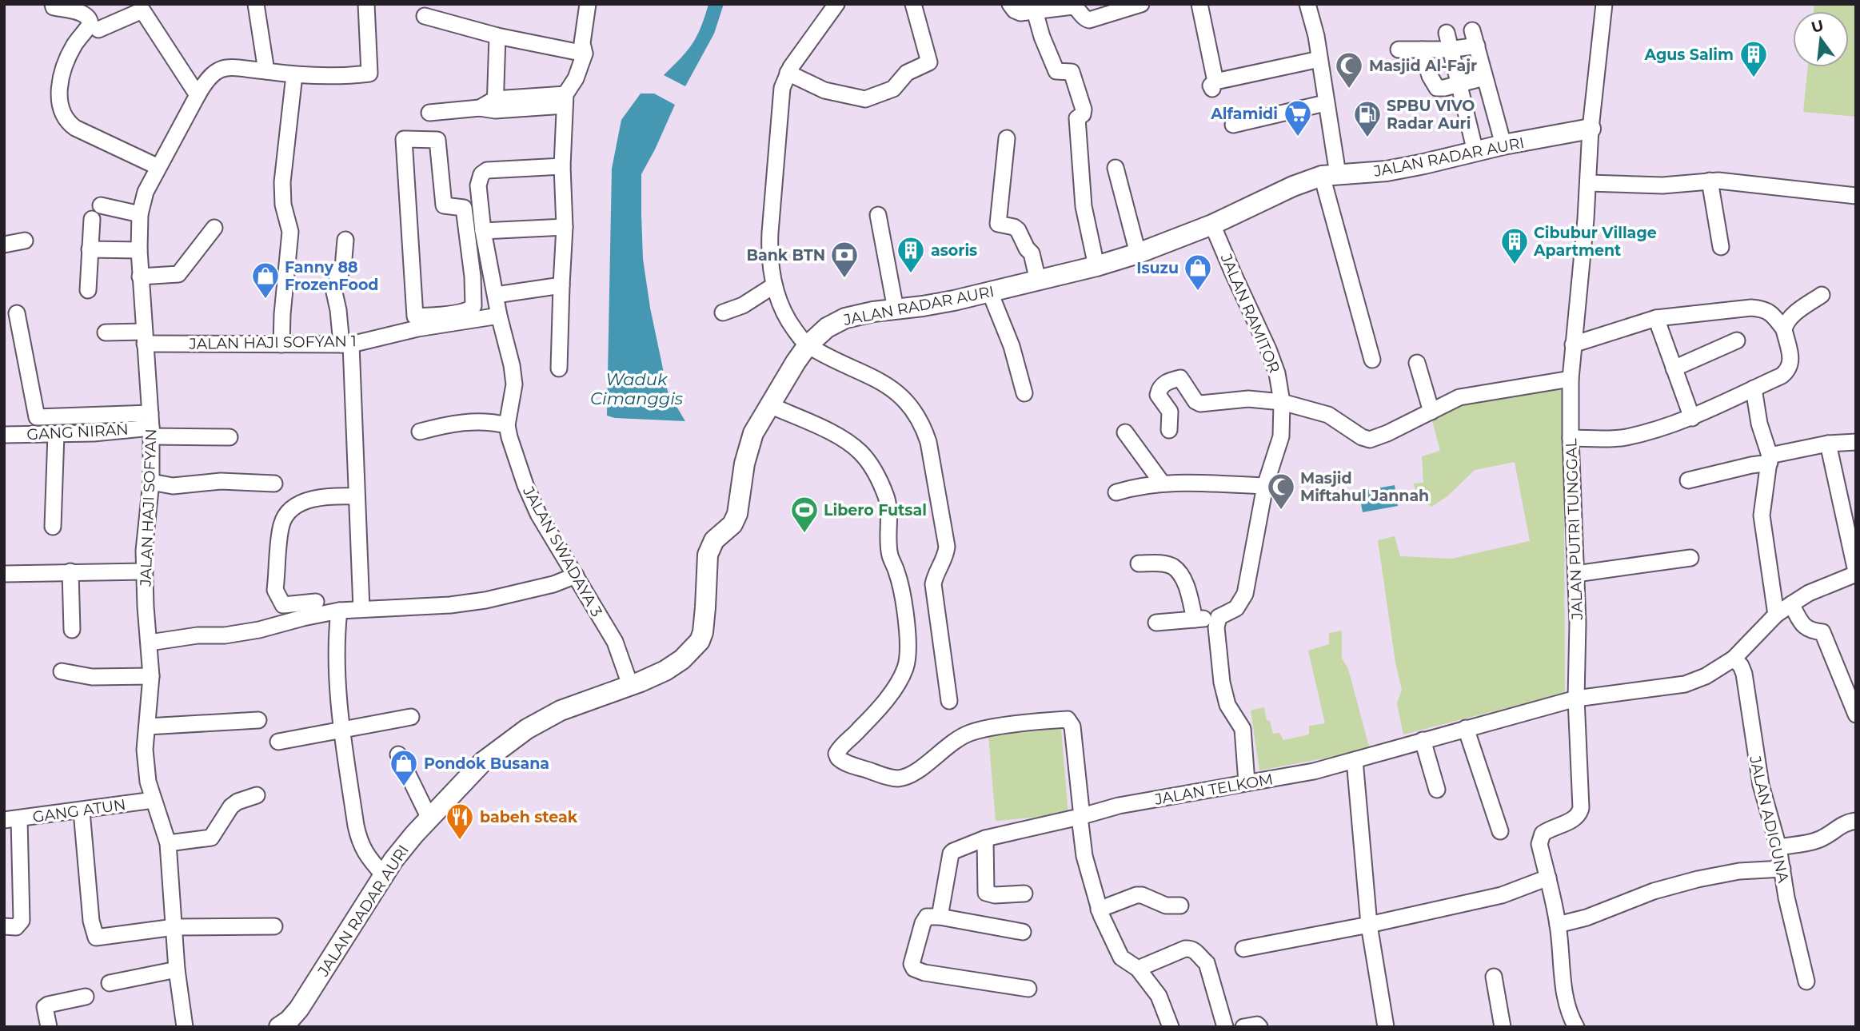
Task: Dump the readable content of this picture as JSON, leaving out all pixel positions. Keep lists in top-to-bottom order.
{
  "streets": {
    "main road": ["JALAN RADAR AURI"],
    "street": [
      "JALAN RAMITOR",
      "JALAN HAJI SOFYAN 1",
      "GANG NIRAN",
      "JALAN HAJI SOFYAN",
      "JALAN PUTRI TUNGGAL",
      "JALAN SWADAYA 3",
      "JALAN TELKOM",
      "GANG ATUN",
      "JALAN ADIGUNA"
    ]
  },
  "crossings": [
    ["JALAN RADAR AURI", "JALAN RAMITOR"],
    ["JALAN RADAR AURI", "JALAN PUTRI TUNGGAL"],
    ["JALAN RADAR AURI", "JALAN SWADAYA 3"],
    ["JALAN HAJI SOFYAN 1", "JALAN HAJI SOFYAN"],
    ["JALAN HAJI SOFYAN 1", "JALAN SWADAYA 3"],
    ["GANG NIRAN", "JALAN HAJI SOFYAN"],
    ["JALAN HAJI SOFYAN", "GANG ATUN"],
    ["JALAN PUTRI TUNGGAL", "JALAN TELKOM"],
    ["JALAN TELKOM", "JALAN ADIGUNA"]
  ],
  "water": ["Waduk Cimanggis"],
  "places": {
    "building": ["Agus Salim", "Cibubur Village Apartment", "asoris"],
    "mosque": ["Masjid Al-Fajr", "Masjid Miftahul Jannah"],
    "supermarket": ["Alfamidi"],
    "fuel station": ["SPBU VIVO Radar Auri"],
    "bank": ["Bank BTN"],
    "shop": ["Isuzu", "Fanny 88 FrozenFood", "Pondok Busana"],
    "sports": ["Libero Futsal"],
    "restaurant": ["babeh steak"]
  },
  "north": "top"
}
